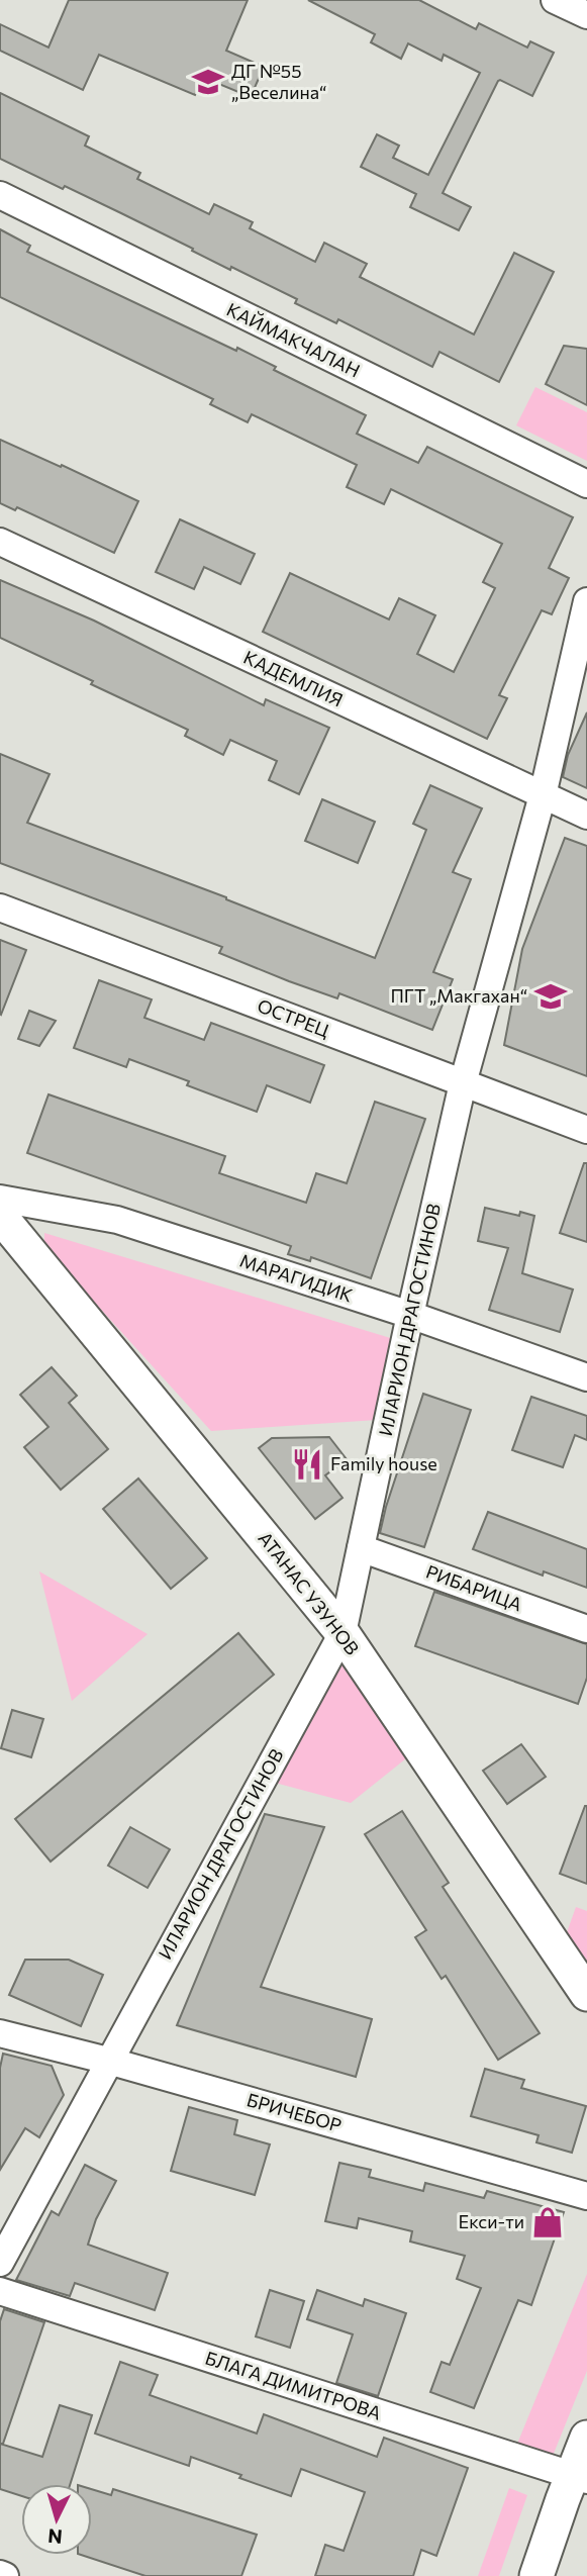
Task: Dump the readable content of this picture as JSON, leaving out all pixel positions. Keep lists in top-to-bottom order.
{
  "streets": {
    "street": [
      "КАЙМАКЧАЛАН",
      "КАДЕМЛИЯ",
      "ОСТРЕЦ",
      "МАРАГИДИК",
      "ИЛАРИОН ДРАГОСТИНОВ",
      "РИБАРИЦА",
      "АТАНАС УЗУНОВ",
      "БРИЧЕБОР",
      "БЛАГА ДИМИТРОВА"
    ]
  },
  "crossings": [
    ["КАДЕМЛИЯ", "ИЛАРИОН ДРАГОСТИНОВ"],
    ["ОСТРЕЦ", "ИЛАРИОН ДРАГОСТИНОВ"],
    ["МАРАГИДИК", "ИЛАРИОН ДРАГОСТИНОВ"],
    ["ИЛАРИОН ДРАГОСТИНОВ", "РИБАРИЦА"],
    ["ИЛАРИОН ДРАГОСТИНОВ", "АТАНАС УЗУНОВ"],
    ["ИЛАРИОН ДРАГОСТИНОВ", "БРИЧЕБОР"]
  ],
  "places": {
    "school or university": ["ДГ №55 „Веселина“", "ПГТ „Макгахан“"],
    "restaurant": ["Family house"],
    "shop": ["Екси-ти"]
  },
  "north": "bottom"
}
